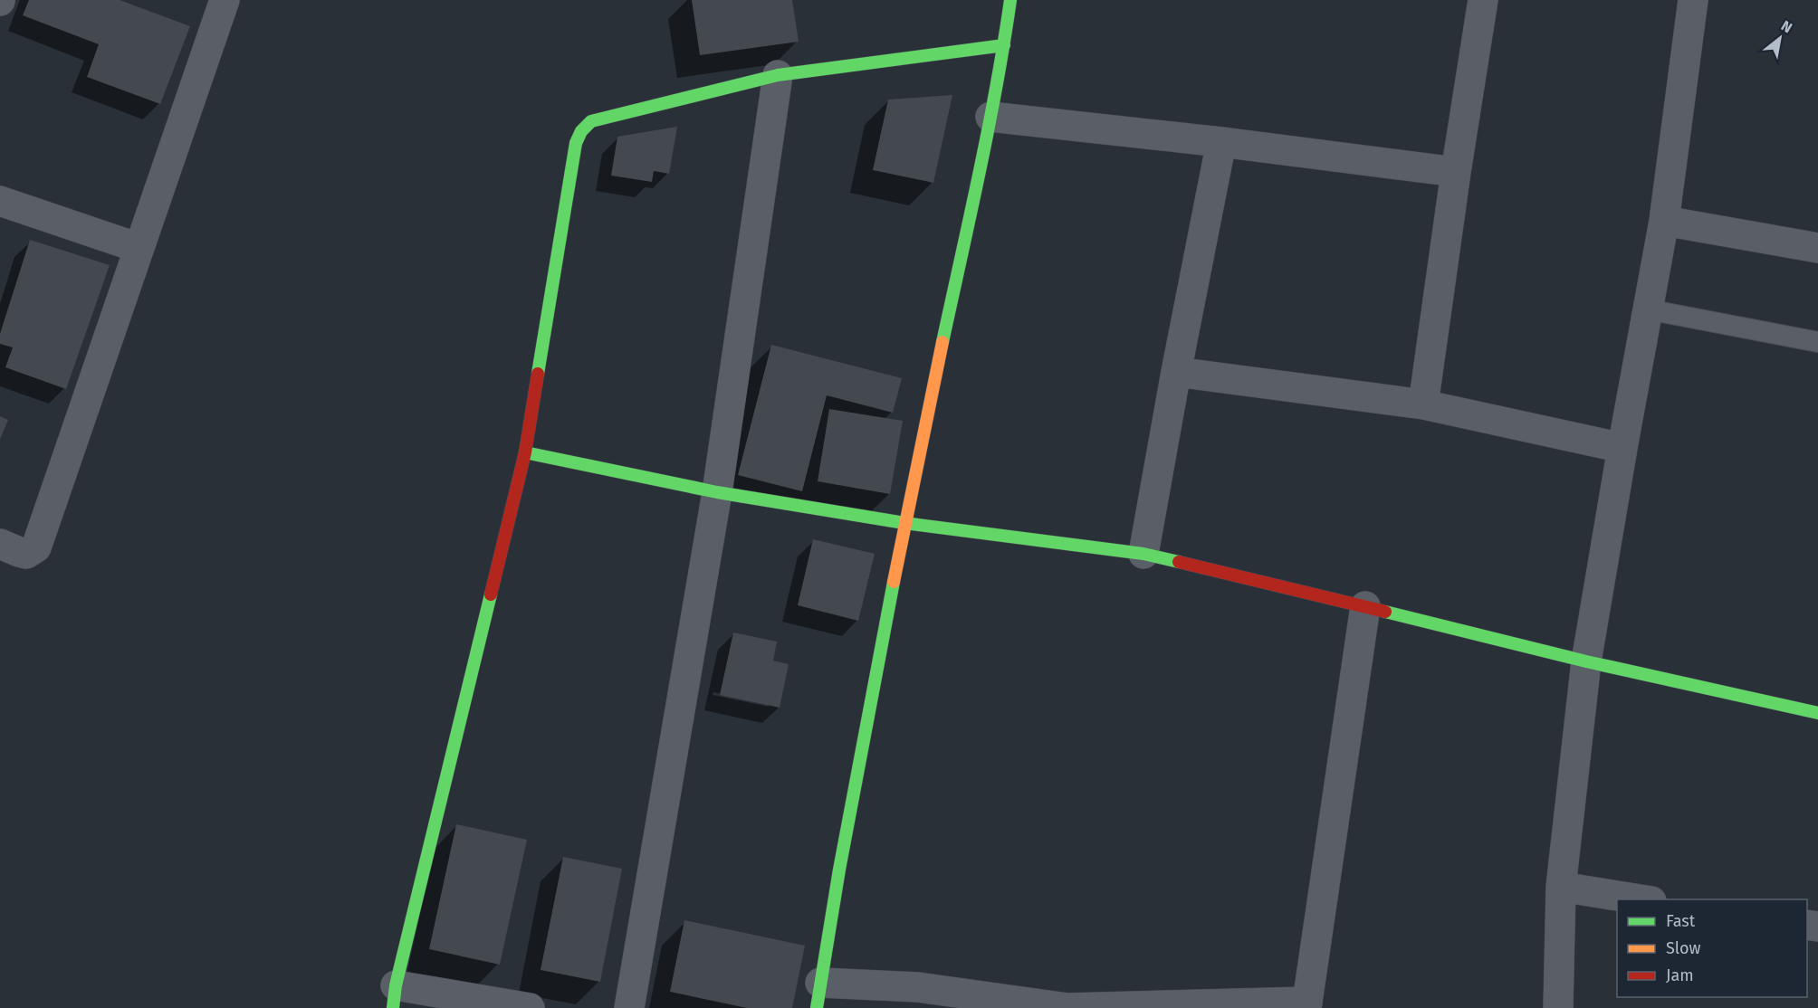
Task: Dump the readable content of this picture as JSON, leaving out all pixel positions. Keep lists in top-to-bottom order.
{
  "legend": ["Fast", "Slow", "Jam"],
  "north": "top right"
}
